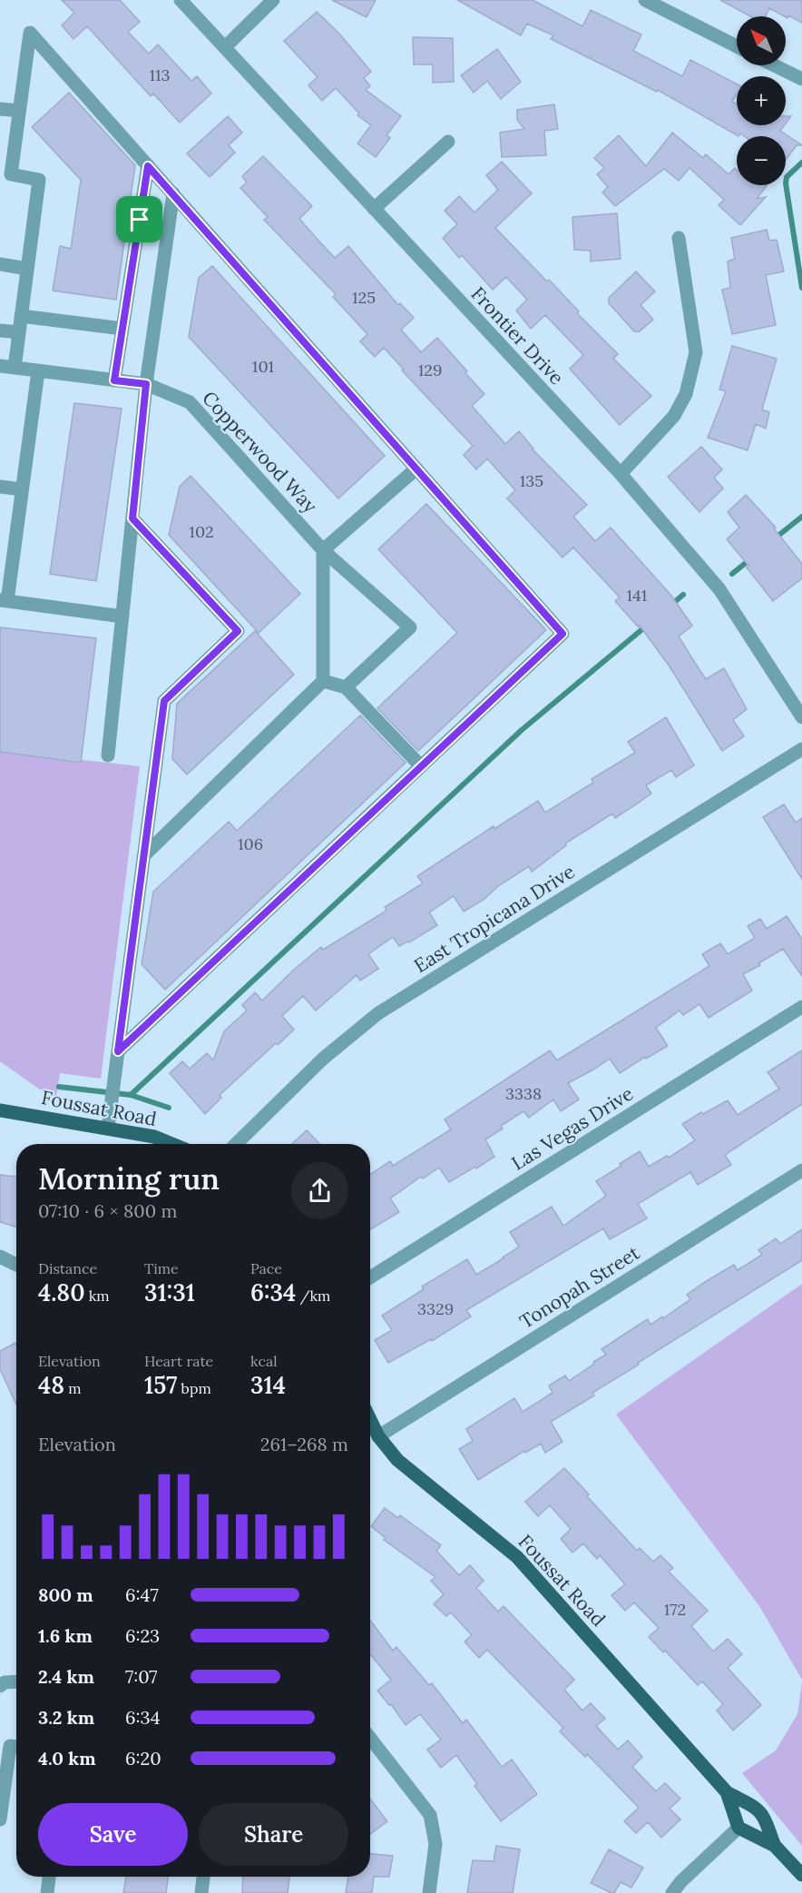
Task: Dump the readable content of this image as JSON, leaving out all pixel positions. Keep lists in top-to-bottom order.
{
  "streets": {
    "main road": ["Foussat Road"],
    "street": [
      "Frontier Drive",
      "Copperwood Way",
      "East Tropicana Drive",
      "Las Vegas Drive",
      "Tonopah Street"
    ]
  },
  "crossings": [
    ["Foussat Road", "Tonopah Street"]
  ],
  "house_numbers": [
    "113",
    "125",
    "101",
    "129",
    "135",
    "102",
    "141",
    "106",
    "3338",
    "3329",
    "172"
  ],
  "north": "top left",
  "page": {
    "map_buttons": ["+", "−"],
    "heading": ["Morning run", "07:10 · 6 × 800 m"],
    "stats": [
      ["Distance", "4.80 km"],
      ["Time", "31:31"],
      ["Pace", "6:34 /km"],
      ["Elevation", "48 m"],
      ["Heart rate", "157 bpm"],
      ["kcal", "314"]
    ],
    "chart": ["Elevation", "261–268 m"],
    "list": [
      {
        "name": "800 m",
        "note": "6:47"
      },
      {
        "name": "1.6 km",
        "note": "6:23"
      },
      {
        "name": "2.4 km",
        "note": "7:07"
      },
      {
        "name": "3.2 km",
        "note": "6:34"
      },
      {
        "name": "4.0 km",
        "note": "6:20"
      }
    ],
    "buttons": ["Save", "Share"]
  }
}
